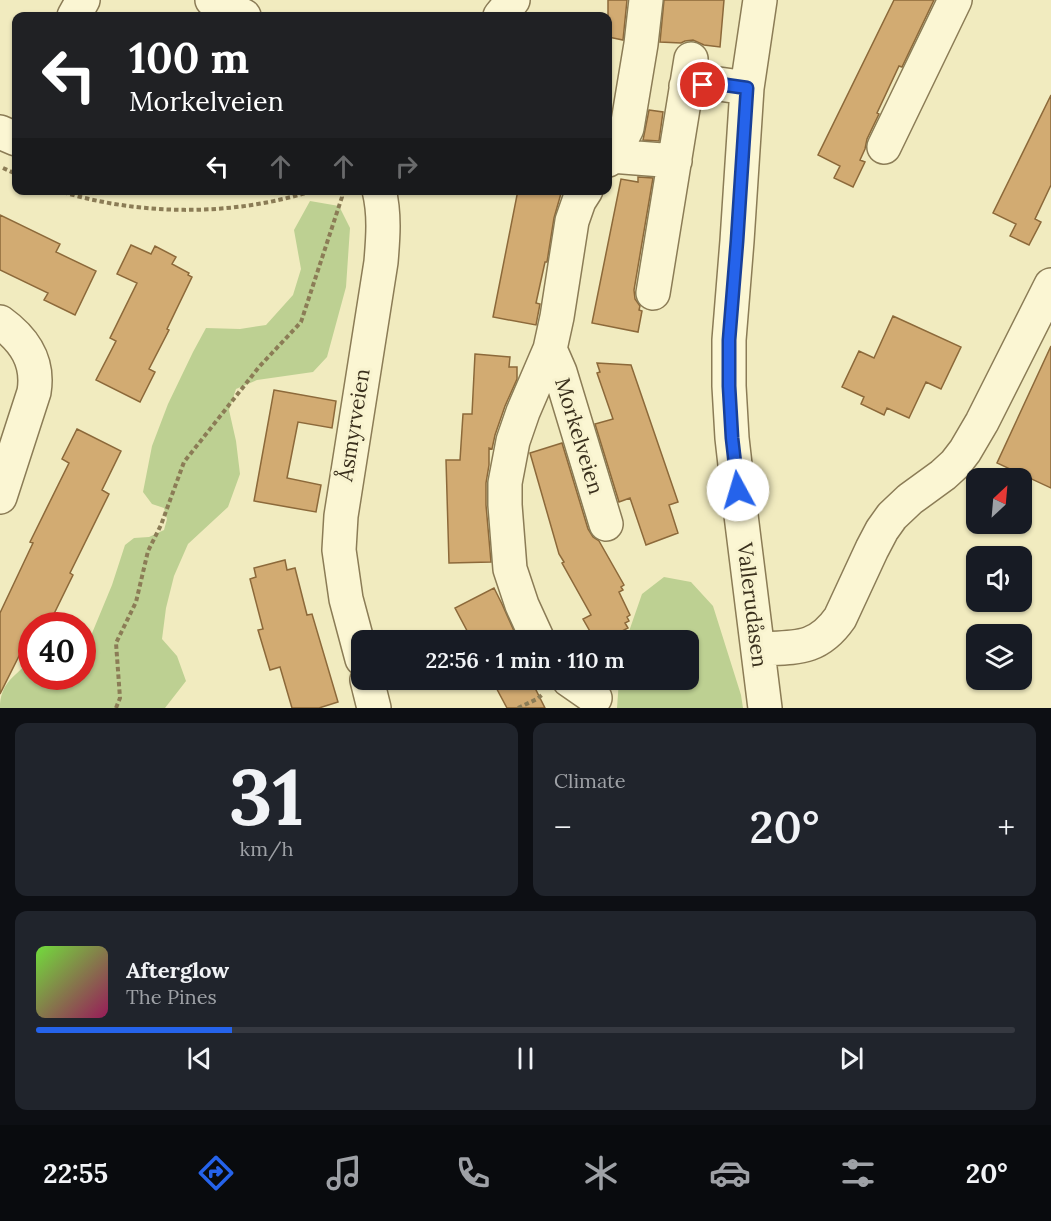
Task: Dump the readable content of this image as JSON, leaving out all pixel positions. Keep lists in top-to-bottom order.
{
  "streets": {
    "street": ["Åsmyrveien", "Morkelveien", "Vallerudåsen"]
  },
  "north": "top right",
  "page": {
    "turn": ["100 m", "Morkelveien"],
    "limit": "40",
    "trip": "22:56 · 1 min · 110 m",
    "tile": [
      ["31", "km/h"],
      "Climate"
    ],
    "heat": ["−", "20°", "+"],
    "song": ["Afterglow", "The Pines"],
    "tabs": ["22:55", "20°"]
  }
}
